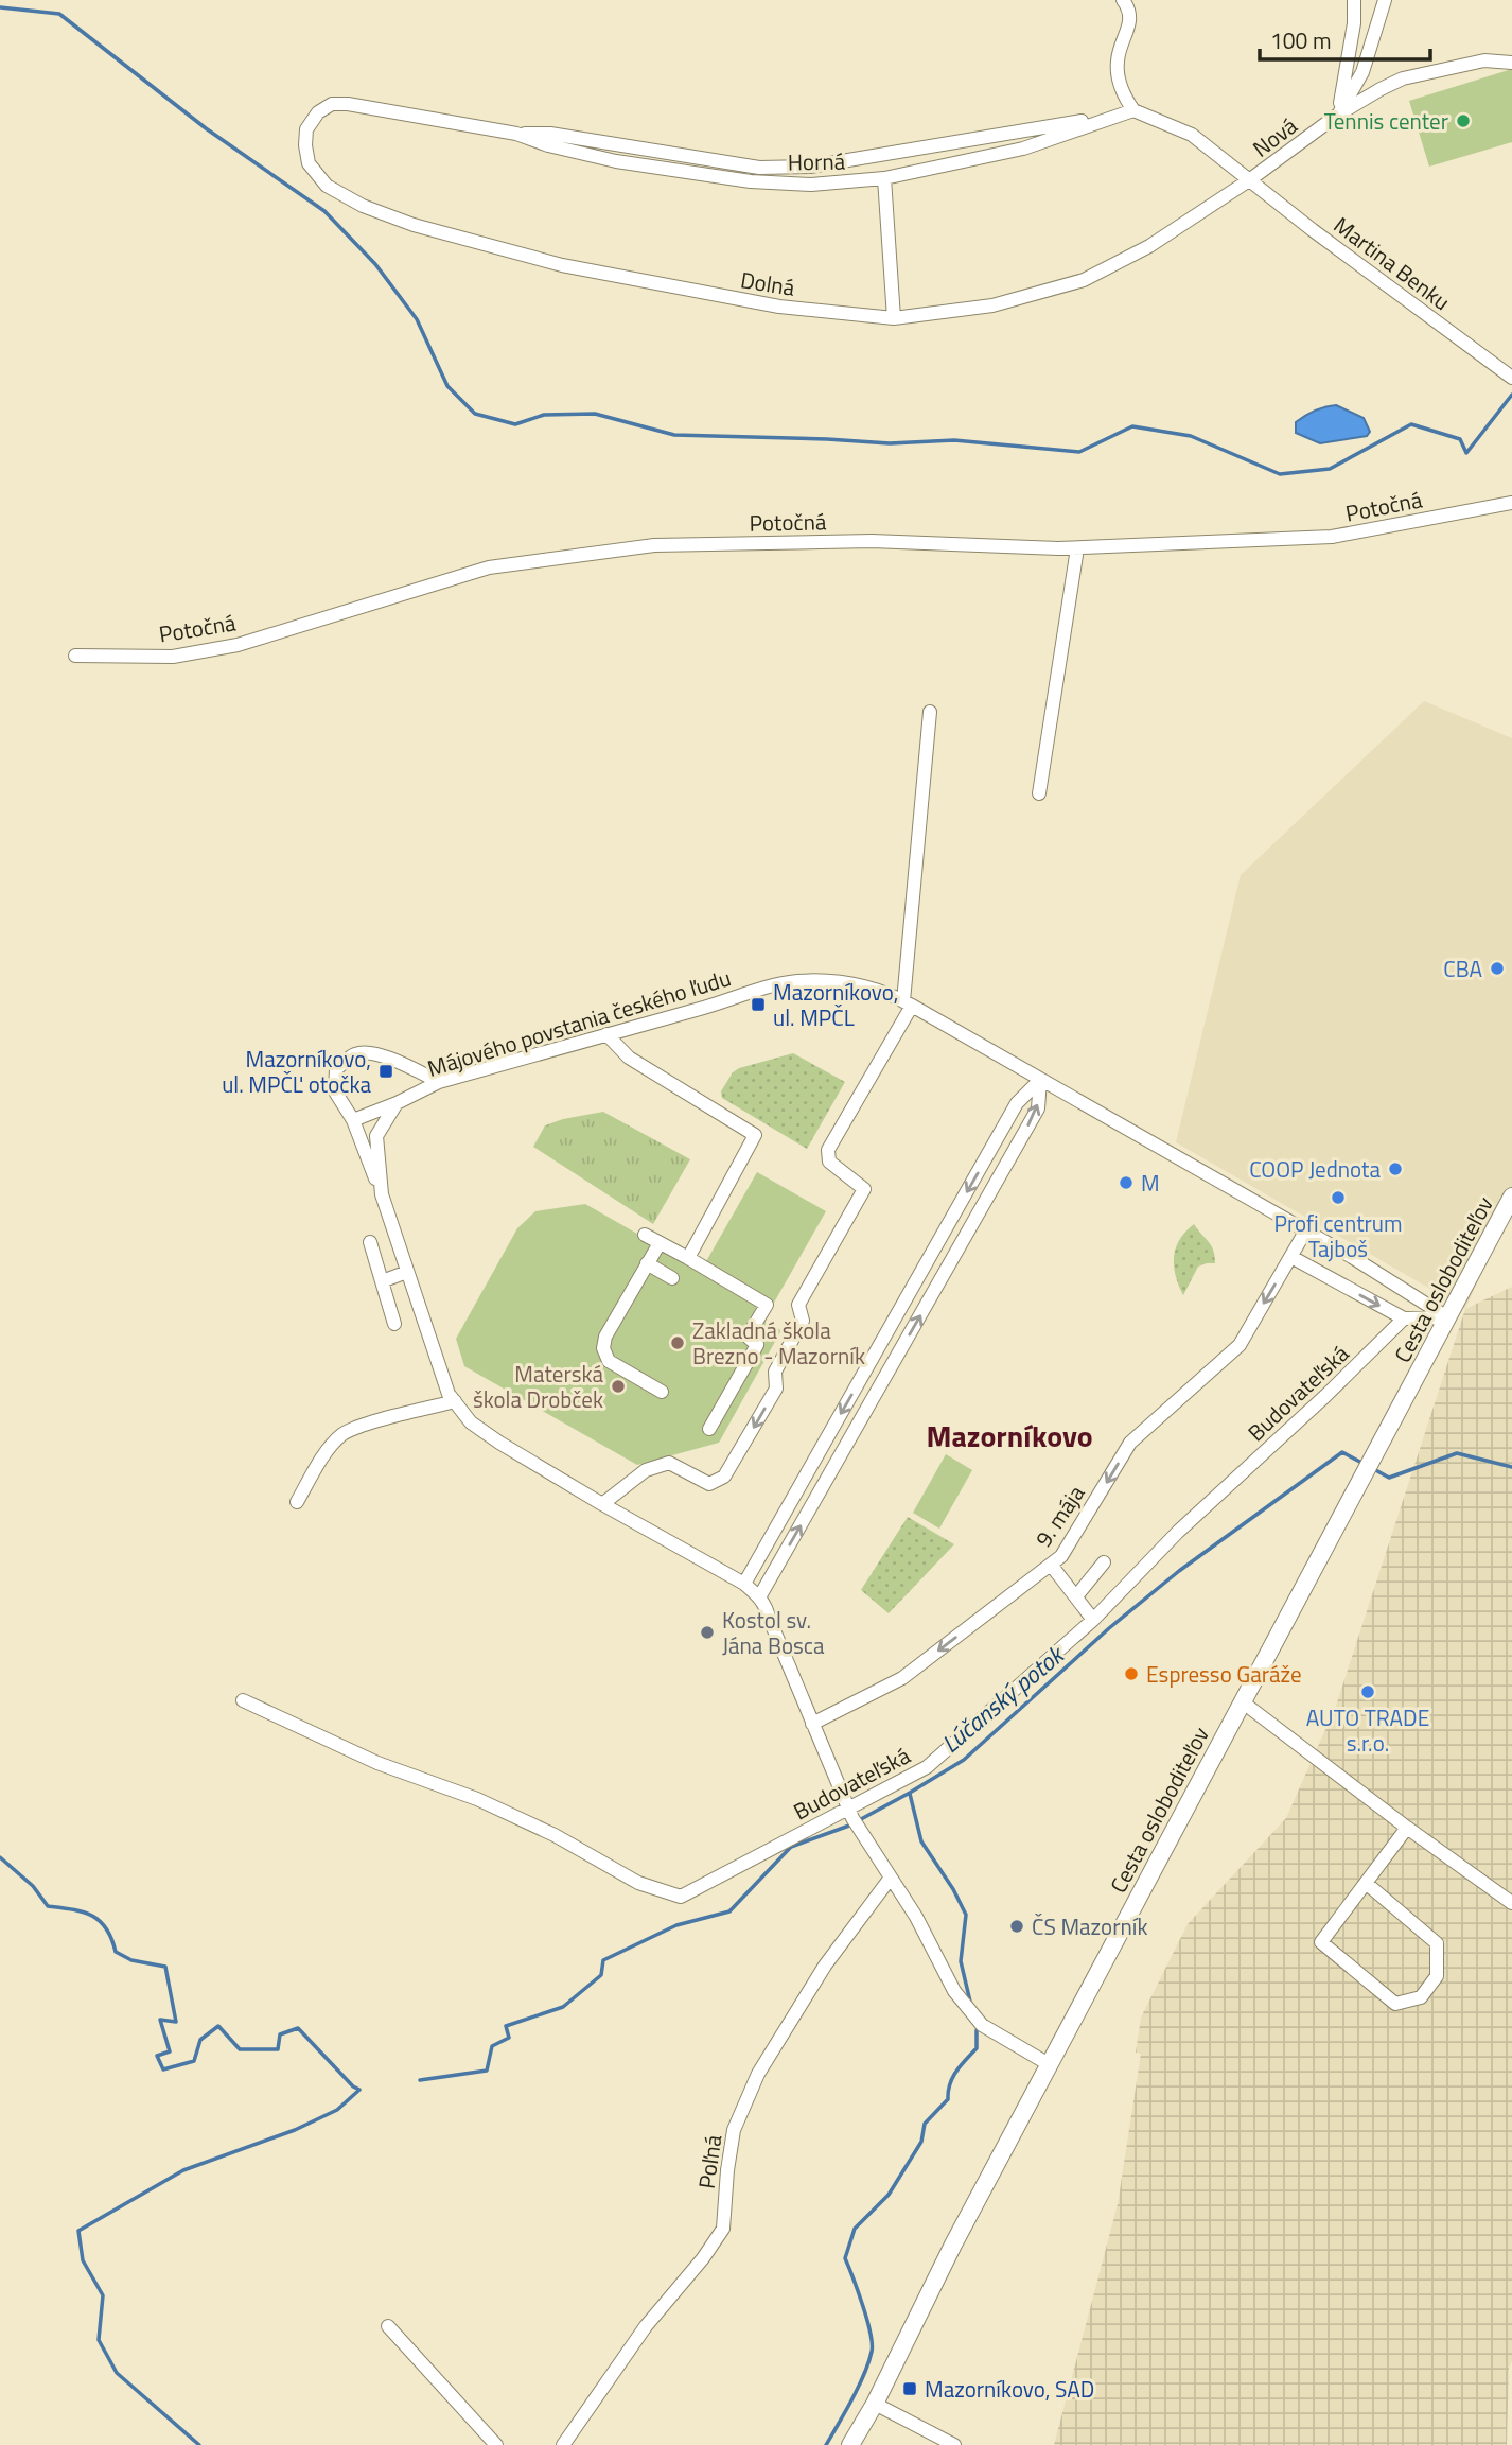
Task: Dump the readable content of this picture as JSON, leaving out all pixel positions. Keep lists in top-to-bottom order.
{
  "streets": {
    "main road": ["Cesta osloboditeľov"],
    "street": [
      "Nová",
      "Horná",
      "Martina Benku",
      "Dolná",
      "Potočná",
      "Májového povstania českého ľudu",
      "Budovateľská",
      "9. mája",
      "Poľná"
    ]
  },
  "crossings": [
    ["Nová", "Martina Benku"],
    ["Nová", "Dolná"],
    ["Horná", "Dolná"],
    ["Martina Benku", "Dolná"],
    ["Májového povstania českého ľudu", "Cesta osloboditeľov"],
    ["Májového povstania českého ľudu", "9. mája"]
  ],
  "one_way": ["9. mája"],
  "districts": ["Mazorníkovo"],
  "water": ["Lúčanský potok"],
  "places": {
    "other": [
      "Tennis center",
      "CBA",
      "COOP Jednota",
      "M",
      "Profi centrum Tajboš",
      "Zakladná škola Brezno - Mazorník",
      "Materská škola Drobček",
      "Kostol sv. Jána Bosca",
      "Espresso Garáže",
      "AUTO TRADE s.r.o.",
      "ČS Mazorník"
    ],
    "transit": ["Mazorníkovo, ul. MPČL", "Mazorníkovo, ul. MPČĽ otočka", "Mazorníkovo, SAD"]
  },
  "scale_bar": "100 m"
}
